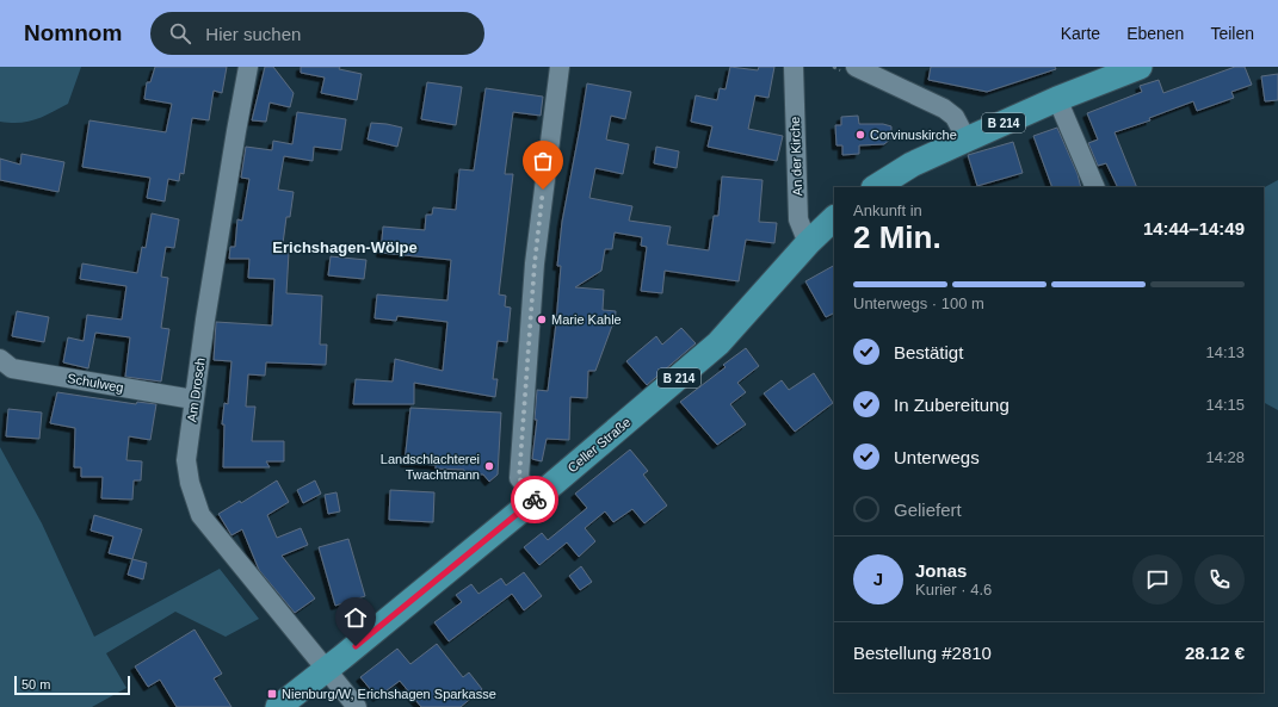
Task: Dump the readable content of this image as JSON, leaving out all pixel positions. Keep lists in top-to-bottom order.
{
  "streets": {
    "main road": ["B 214", "Celler Straße"],
    "street": ["An der Kirche", "Schulweg", "Am Drosch"]
  },
  "crossings": [
    ["An der Kirche", "Celler Straße"],
    ["Schulweg", "Am Drosch"],
    ["Am Drosch", "Celler Straße"]
  ],
  "districts": ["Erichshagen-Wölpe"],
  "places": {
    "other": ["Corvinuskirche", "Marie Kahle", "Landschlachterei Twachtmann"],
    "transit": ["Nienburg/W, Erichshagen Sparkasse"]
  },
  "scale_bar": "50 m",
  "page": {
    "header": "Nomnom",
    "search": "Hier suchen",
    "nav": ["Karte", "Ebenen", "Teilen"],
    "heading": ["2 Min.", "Ankunft in", "14:44–14:49"],
    "panel": [
      "Jonas",
      "Kurier · 4.6",
      "Bestellung #2810",
      "28.12 €"
    ],
    "bar": "Unterwegs · 100 m",
    "list": [
      ["Bestätigt", "14:13"],
      ["In Zubereitung", "14:15"],
      ["Unterwegs", "14:28"],
      "Geliefert"
    ],
    "round": "J",
    "scale": "50 m"
  }
}
